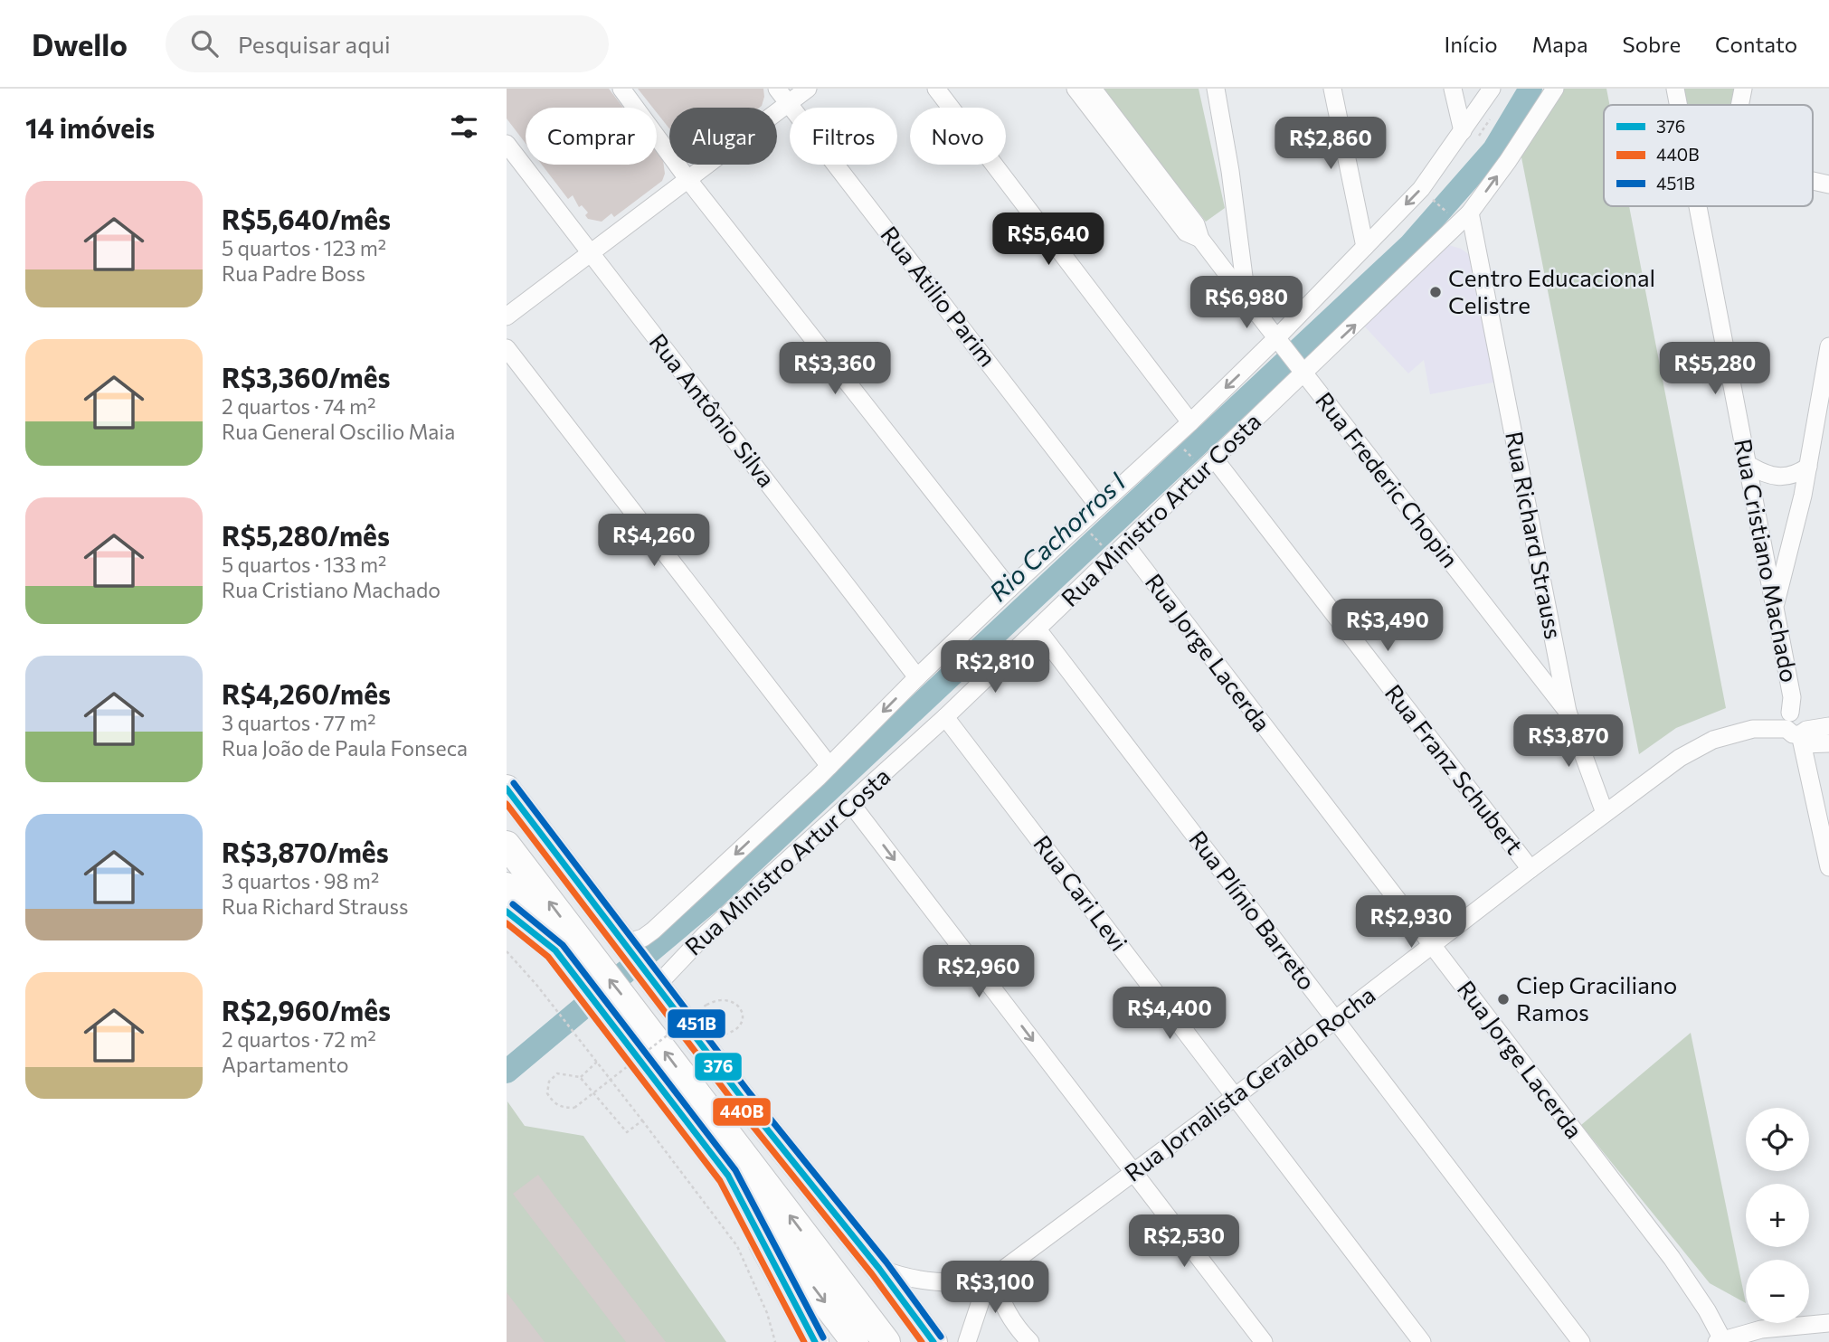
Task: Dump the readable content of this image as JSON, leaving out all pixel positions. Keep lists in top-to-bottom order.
{
  "streets": {
    "street": [
      "Rua Atilio Parim",
      "Rua Antônio Silva",
      "Rua Frederic Chopin",
      "Rua Ministro Artur Costa",
      "Rua Richard Strauss",
      "Rua Cristiano Machado",
      "Rua Jorge Lacerda",
      "Rua Franz Schubert",
      "Rua Cari Levi",
      "Rua Plínio Barreto",
      "Rua Jornalista Geraldo Rocha"
    ]
  },
  "crossings": [
    ["Rua Atilio Parim", "Rua Ministro Artur Costa"],
    ["Rua Antônio Silva", "Rua Ministro Artur Costa"],
    ["Rua Frederic Chopin", "Rua Ministro Artur Costa"],
    ["Rua Frederic Chopin", "Rua Richard Strauss"],
    ["Rua Ministro Artur Costa", "Rua Richard Strauss"],
    ["Rua Ministro Artur Costa", "Rua Jorge Lacerda"],
    ["Rua Ministro Artur Costa", "Rua Franz Schubert"],
    ["Rua Ministro Artur Costa", "Rua Cari Levi"],
    ["Rua Ministro Artur Costa", "Rua Plínio Barreto"],
    ["Rua Richard Strauss", "Rua Jornalista Geraldo Rocha"],
    ["Rua Cristiano Machado", "Rua Jornalista Geraldo Rocha"],
    ["Rua Jorge Lacerda", "Rua Jornalista Geraldo Rocha"],
    ["Rua Franz Schubert", "Rua Jornalista Geraldo Rocha"],
    ["Rua Cari Levi", "Rua Jornalista Geraldo Rocha"],
    ["Rua Plínio Barreto", "Rua Jornalista Geraldo Rocha"]
  ],
  "water": ["Rio Cachorros I"],
  "places": ["Centro Educacional Celistre", "Ciep Graciliano Ramos"],
  "lines": ["transit line 451B", "transit line 376", "transit line 440B"],
  "legend": ["376", "440B", "451B"],
  "page": {
    "header": "Dwello",
    "search": "Pesquisar aqui",
    "nav": [
      "Início",
      "Mapa",
      "Sobre",
      "Contato"
    ],
    "heading": "14 imóveis",
    "chip": [
      "Comprar",
      "Alugar",
      "Filtros",
      "Novo"
    ],
    "price": [
      "R$2,860",
      "R$5,640",
      "R$6,980",
      "R$3,360",
      "R$5,280",
      "R$4,260",
      "R$3,490",
      "R$2,810",
      "R$3,870",
      "R$2,930",
      "R$2,960",
      "R$4,400",
      "R$2,530",
      "R$3,100"
    ],
    "list": [
      {
        "name": "R$5,640/mês",
        "note": "5 quartos · 123 m² · Rua Padre Boss"
      },
      {
        "name": "R$3,360/mês",
        "note": "2 quartos · 74 m² · Rua General Oscilio Maia"
      },
      {
        "name": "R$5,280/mês",
        "note": "5 quartos · 133 m² · Rua Cristiano Machado"
      },
      {
        "name": "R$4,260/mês",
        "note": "3 quartos · 77 m² · Rua João de Paula Fonseca"
      },
      {
        "name": "R$3,870/mês",
        "note": "3 quartos · 98 m² · Rua Richard Strauss"
      },
      {
        "name": "R$2,960/mês",
        "note": "2 quartos · 72 m² · Apartamento"
      }
    ],
    "map_buttons": ["+", "−"]
  }
}
